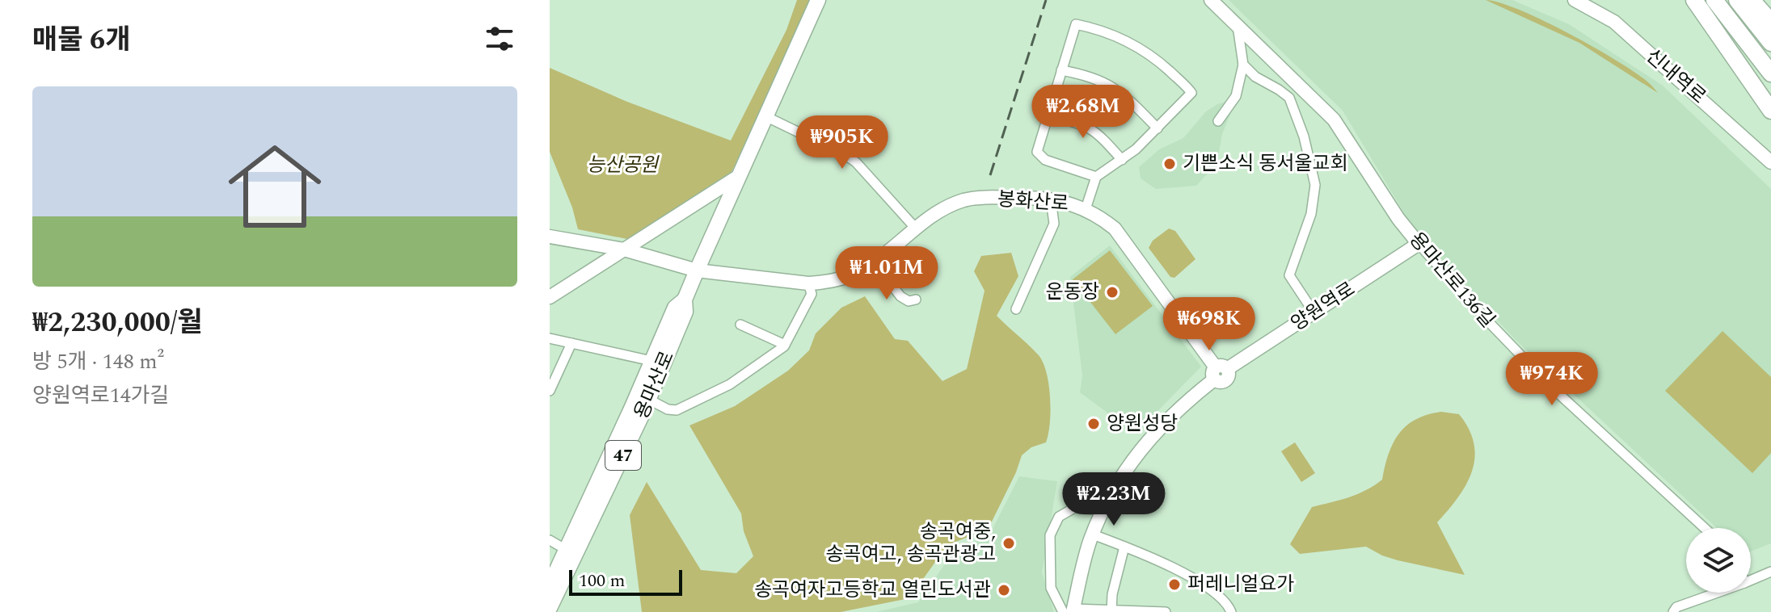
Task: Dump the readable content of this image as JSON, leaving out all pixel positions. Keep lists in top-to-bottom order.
{
  "streets": {
    "main road": ["용마산로", "47"],
    "street": [
      "신내역로",
      "봉화산로",
      "용마산로136길",
      "양원역로"
    ]
  },
  "crossings": [
    ["봉화산로", "양원역로"],
    ["봉화산로", "용마산로"],
    ["용마산로136길", "양원역로"]
  ],
  "parks": ["능산공원"],
  "places": [
    "기쁜소식 동서울교회",
    "운동장",
    "양원성당",
    "송곡여중, 송곡여고, 송곡관광고",
    "퍼레니얼요가",
    "송곡여자고등학교 열린도서관"
  ],
  "scale_bar": "100 m",
  "page": {
    "heading": "매물 6개",
    "list": [
      {
        "name": "₩2,230,000/월",
        "note": "방 5개 · 148 m² · 양원역로14가길"
      }
    ],
    "price": [
      "₩2.68M",
      "₩905K",
      "₩1.01M",
      "₩698K",
      "₩974K",
      "₩2.23M"
    ],
    "scale": "100 m"
  }
}
